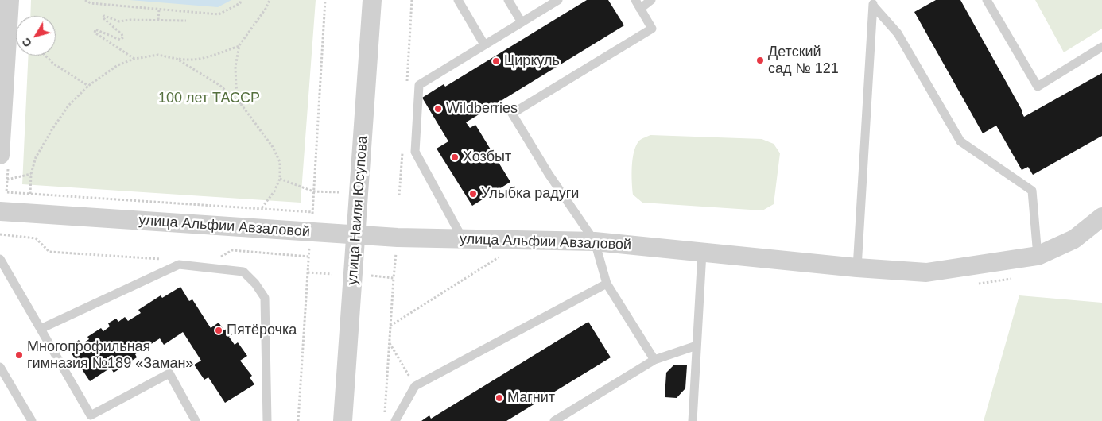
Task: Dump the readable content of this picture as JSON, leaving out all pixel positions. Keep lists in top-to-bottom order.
{
  "streets": {
    "street": ["улица Наиля Юсупова", "улица Альфии Авзаловой"]
  },
  "crossings": [
    ["улица Наиля Юсупова", "улица Альфии Авзаловой"]
  ],
  "parks": ["100 лет ТАССР"],
  "places": [
    "Детский сад № 121",
    "Циркуль",
    "Wildberries",
    "Хозбыт",
    "Улыбка радуги",
    "Пятёрочка",
    "Многопрофильная гимназия №189 «Заман»",
    "Магнит"
  ],
  "north": "bottom left"
}
